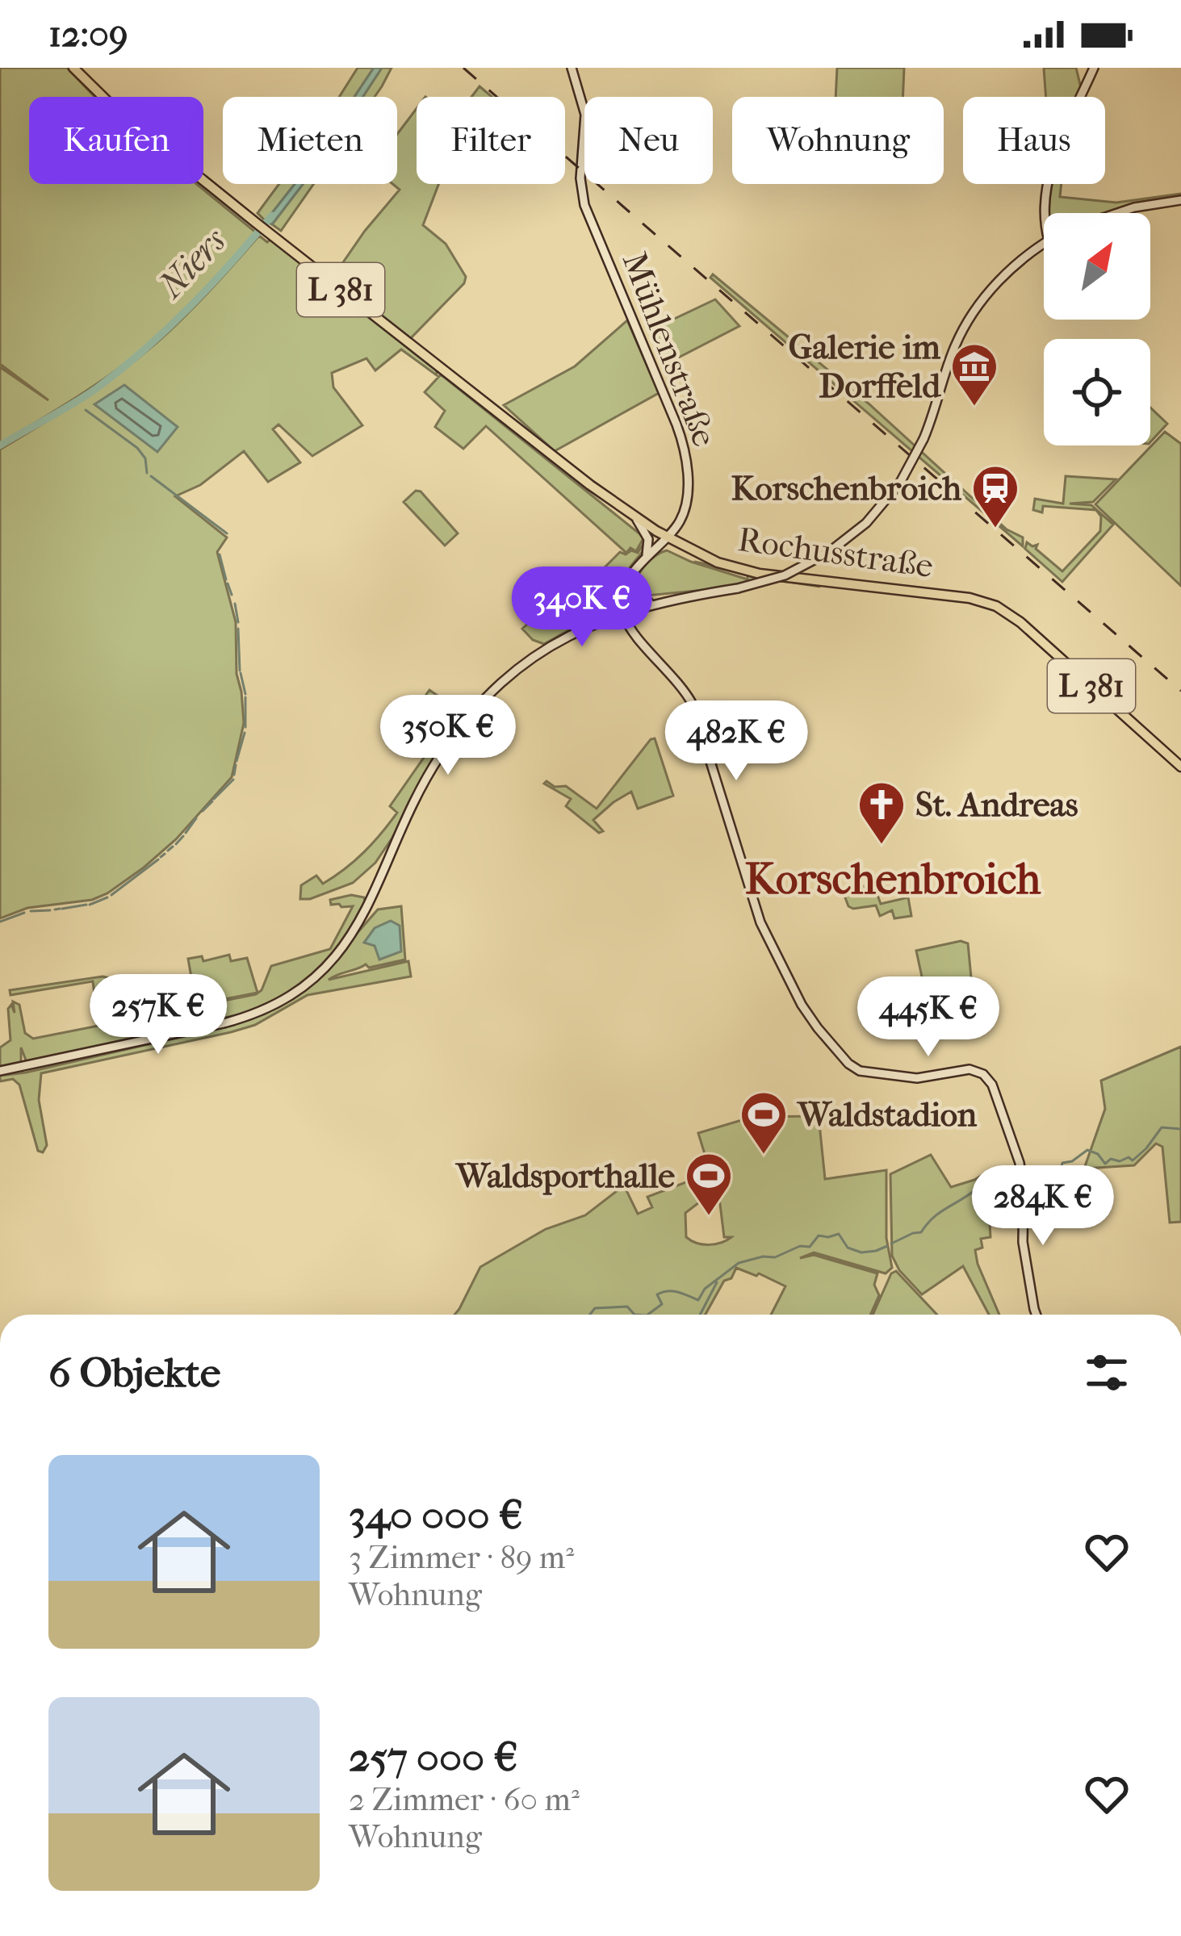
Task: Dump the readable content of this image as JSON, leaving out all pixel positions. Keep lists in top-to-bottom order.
{
  "streets": {
    "main road": ["L 381", "Mühlenstraße", "Rochusstraße"]
  },
  "crossings": [
    ["L 381", "Rochusstraße"]
  ],
  "districts": ["Korschenbroich"],
  "water": ["Niers"],
  "places": {
    "museum": ["Galerie im Dorffeld"],
    "station": ["Korschenbroich"],
    "church": ["St. Andreas"],
    "sports": ["Waldstadion", "Waldsporthalle"]
  },
  "north": "top right",
  "page": {
    "status": "12:09",
    "chip": [
      "Kaufen",
      "Mieten",
      "Filter",
      "Neu",
      "Wohnung",
      "Haus"
    ],
    "price": [
      "340K €",
      "350K €",
      "482K €",
      "257K €",
      "445K €",
      "284K €"
    ],
    "heading": "6 Objekte",
    "list": [
      {
        "name": "340 000 €",
        "note": "3 Zimmer · 89 m² · Wohnung"
      },
      {
        "name": "257 000 €",
        "note": "2 Zimmer · 60 m² · Wohnung"
      }
    ]
  }
}
